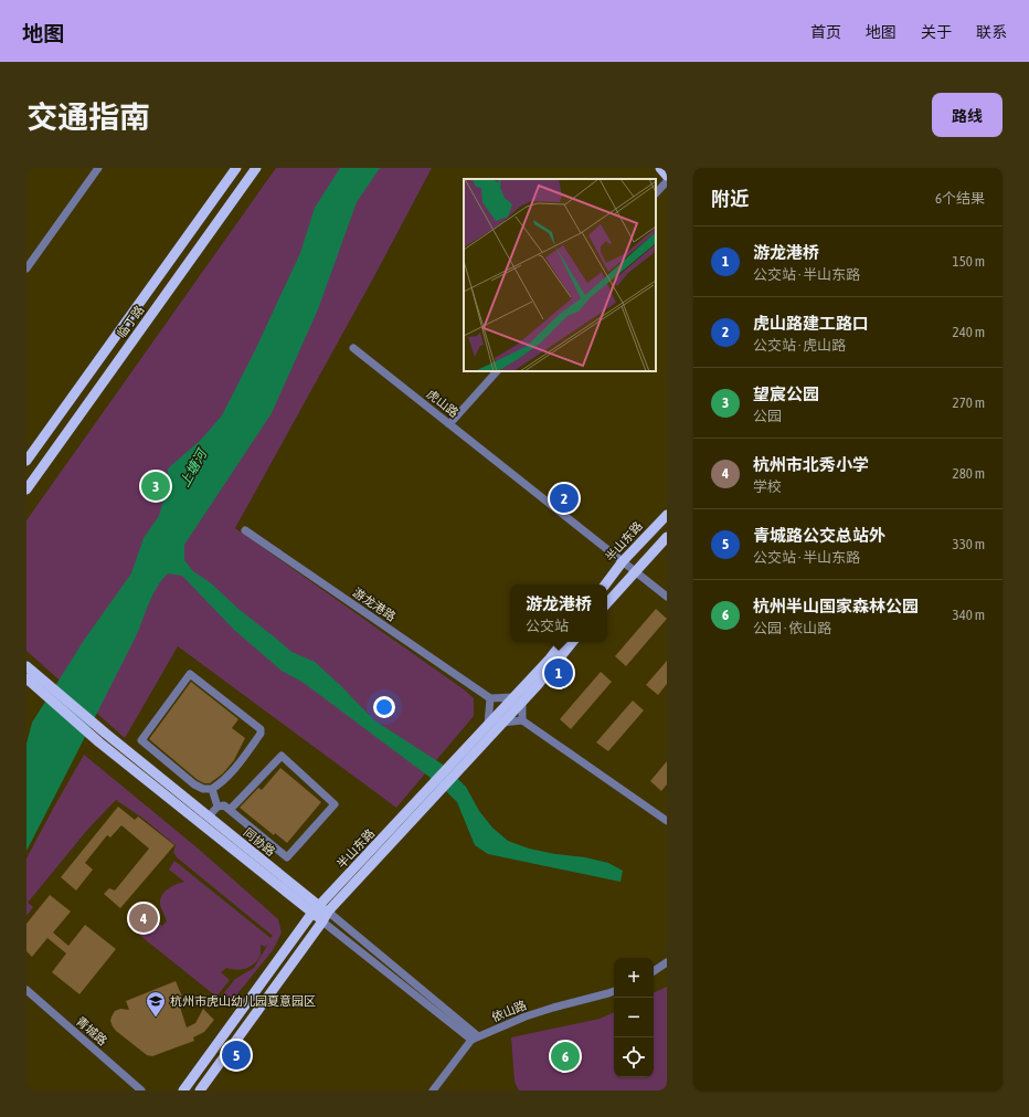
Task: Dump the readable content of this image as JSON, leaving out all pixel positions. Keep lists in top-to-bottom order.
{
  "streets": {
    "main road": ["临丁路", "半山东路", "同协路"],
    "street": [
      "虎山路",
      "游龙港路",
      "依山路",
      "青城路"
    ]
  },
  "crossings": [
    ["虎山路", "半山东路"],
    ["半山东路", "同协路"],
    ["同协路", "依山路"]
  ],
  "water": ["上塘河"],
  "places": {
    "school or university": ["杭州市虎山幼儿园夏意园区"]
  },
  "page": {
    "header": "地图",
    "nav": [
      "首页",
      "地图",
      "关于",
      "联系"
    ],
    "title": "交通指南",
    "buttons": "路线",
    "heading": ["附近", "6个结果"],
    "list": [
      {
        "mark": "1",
        "name": "游龙港桥",
        "note": "公交站 · 半山东路",
        "value": "150 m"
      },
      {
        "mark": "2",
        "name": "虎山路建工路口",
        "note": "公交站 · 虎山路",
        "value": "240 m"
      },
      {
        "mark": "3",
        "name": "望宸公园",
        "note": "公园",
        "value": "270 m"
      },
      {
        "mark": "4",
        "name": "杭州市北秀小学",
        "note": "学校",
        "value": "280 m"
      },
      {
        "mark": "5",
        "name": "青城路公交总站外",
        "note": "公交站 · 半山东路",
        "value": "330 m"
      },
      {
        "mark": "6",
        "name": "杭州半山国家森林公园",
        "note": "公园 · 依山路",
        "value": "340 m"
      }
    ],
    "pins": [
      "3",
      "2",
      "1",
      "4",
      "5",
      "6"
    ],
    "popup": ["游龙港桥", "公交站"],
    "map_buttons": ["+", "−"]
  }
}
